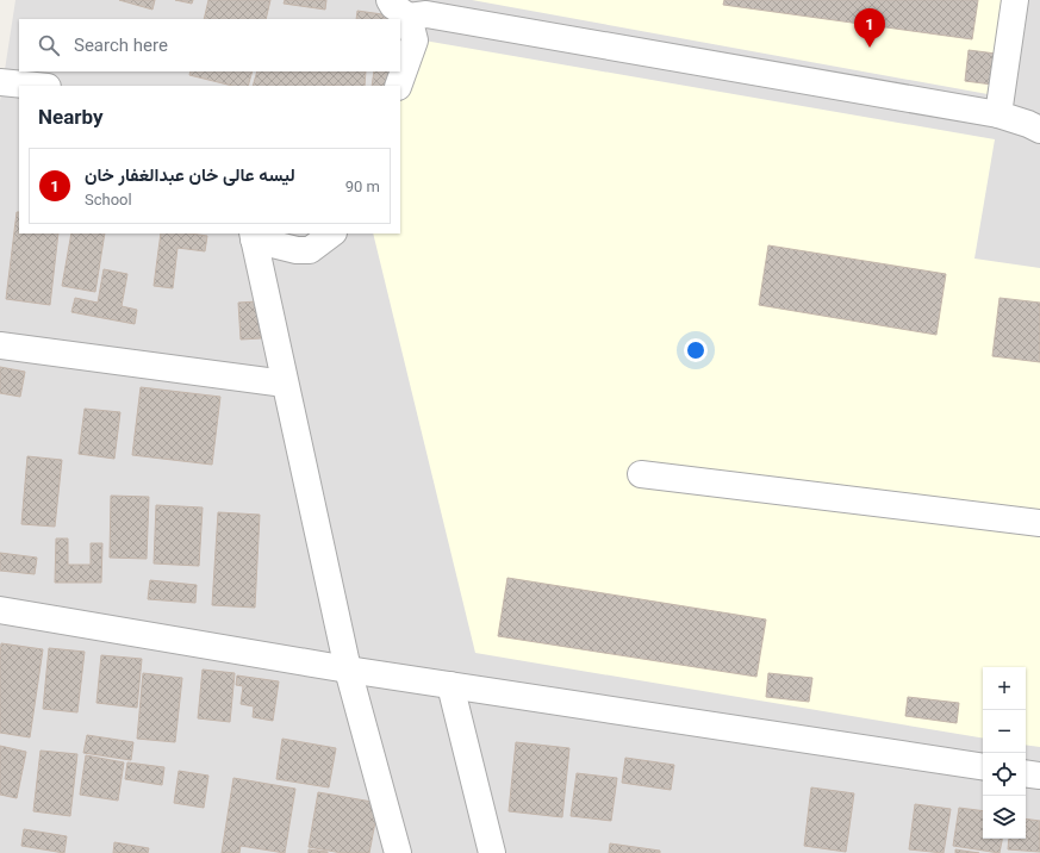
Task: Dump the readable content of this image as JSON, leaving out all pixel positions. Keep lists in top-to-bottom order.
{
  "page": {
    "pins": "1",
    "search": "Search here",
    "heading": "Nearby",
    "list": [
      {
        "mark": "1",
        "name": "لیسه عالی خان عبدالغفار خان",
        "note": "School",
        "value": "90 m"
      }
    ],
    "map_buttons": ["+", "−"]
  }
}
